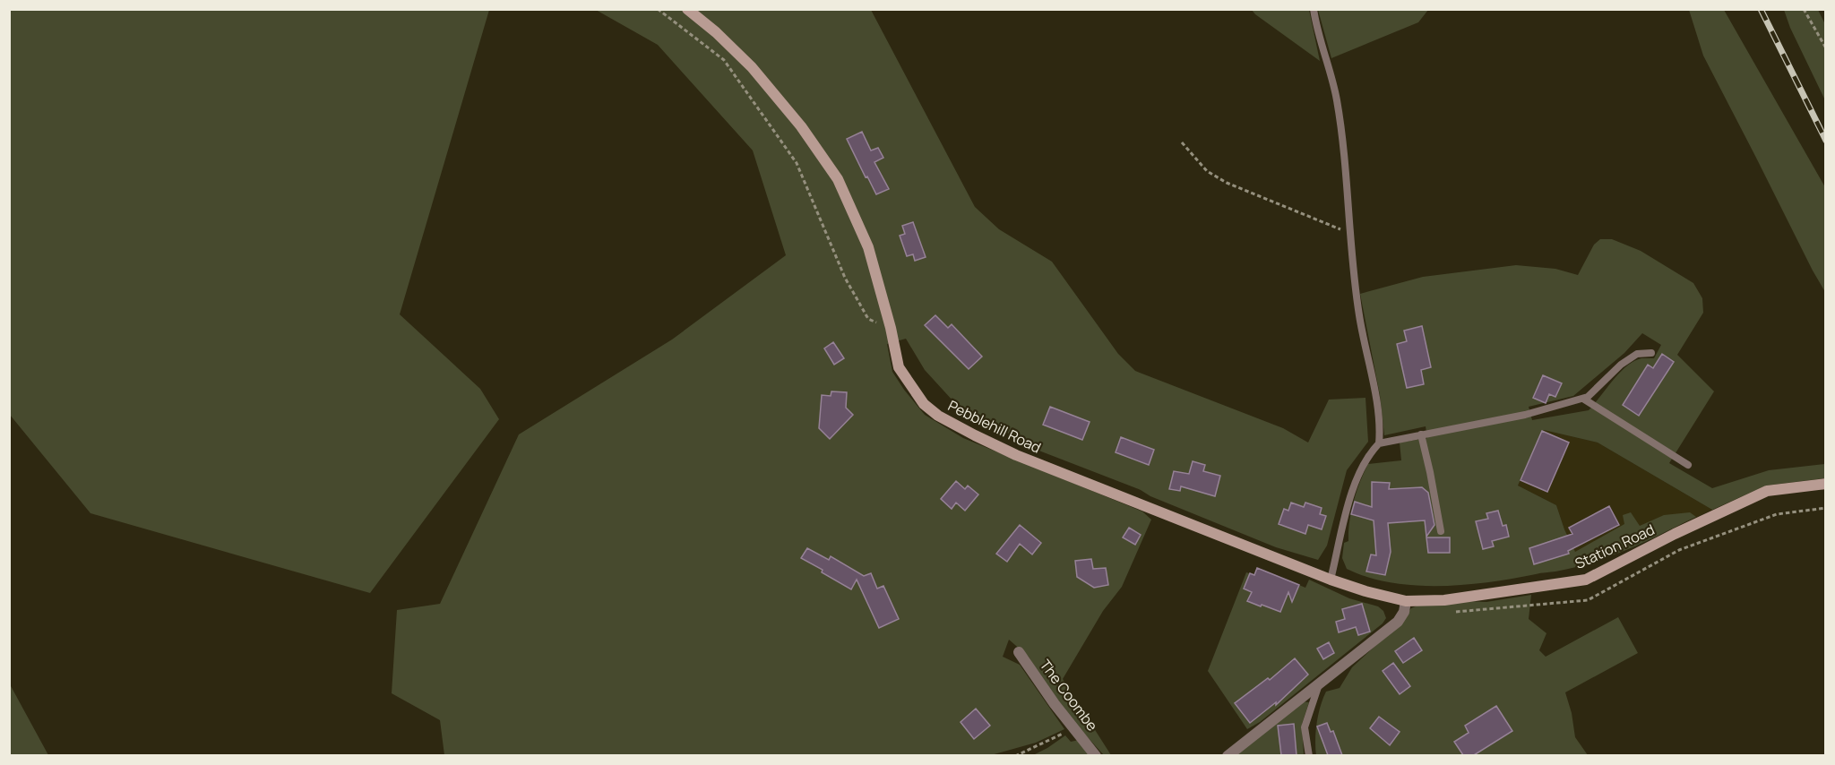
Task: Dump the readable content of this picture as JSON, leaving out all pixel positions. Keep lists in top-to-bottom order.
{
  "streets": {
    "main road": ["Pebblehill Road", "Station Road"],
    "street": ["The Coombe"]
  },
  "crossings": [
    ["Pebblehill Road", "Station Road"]
  ]
}
